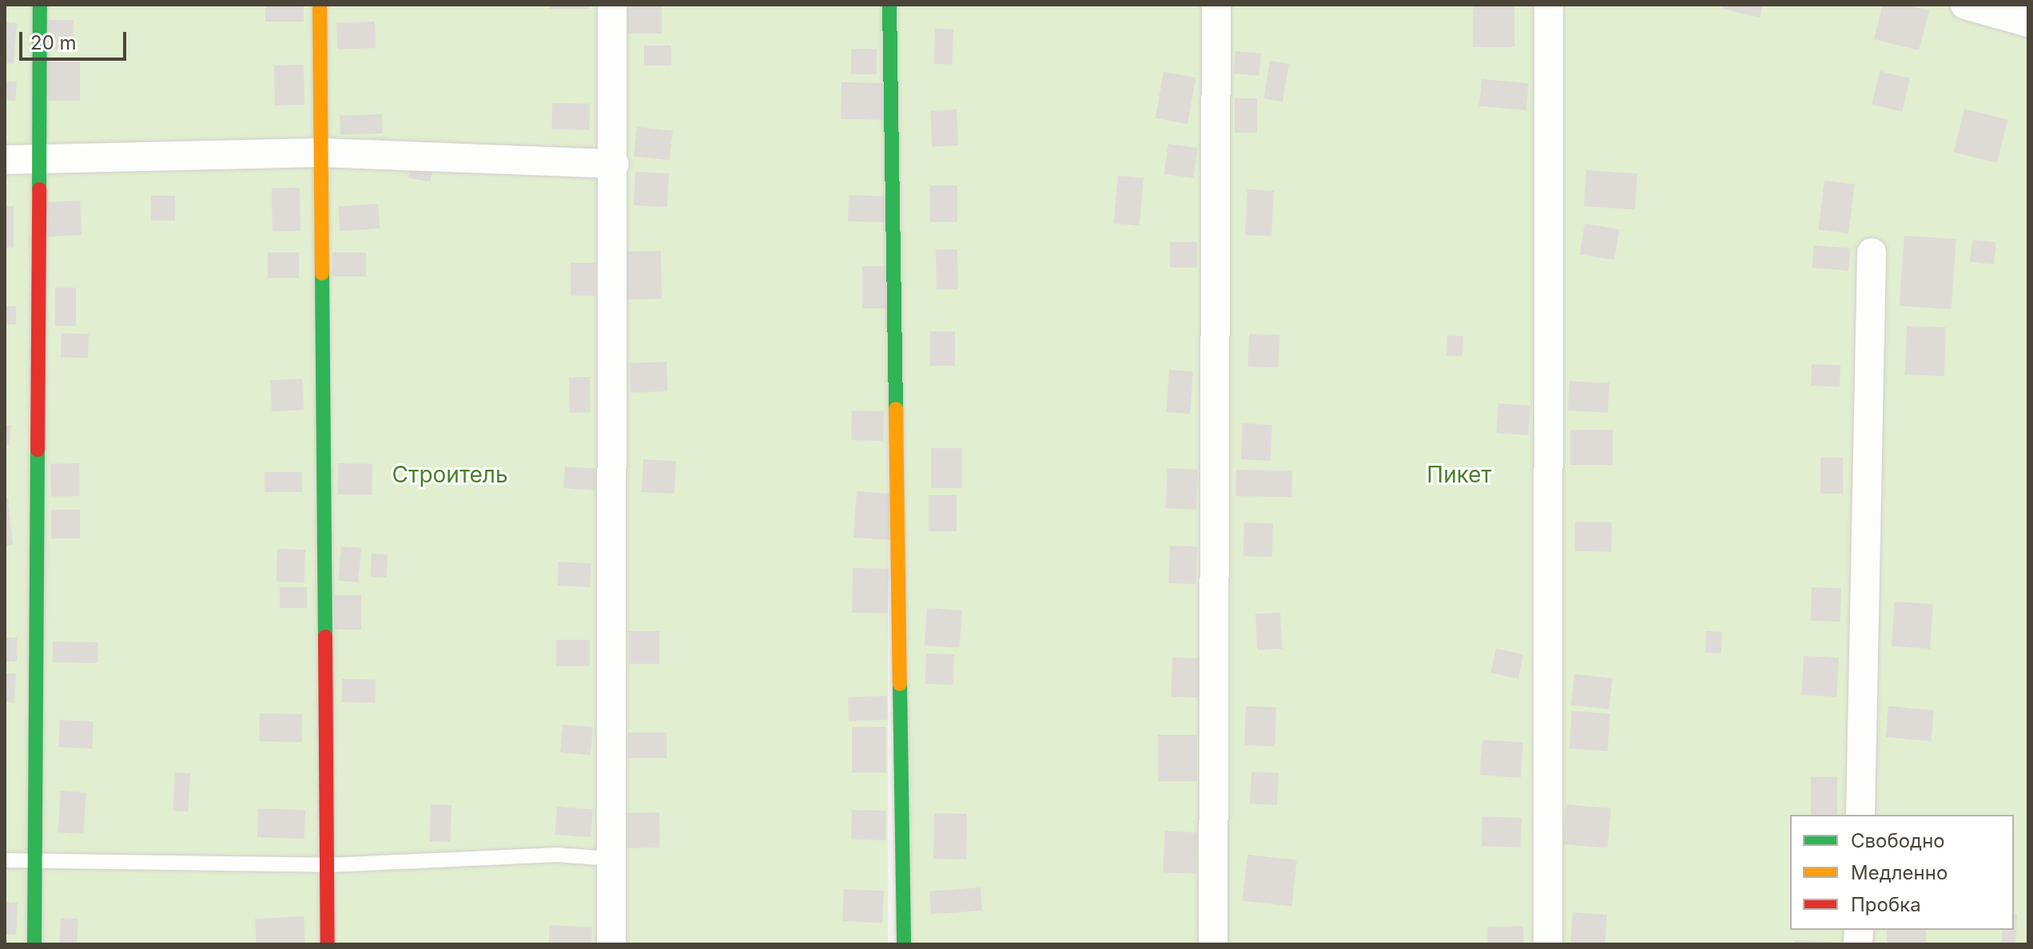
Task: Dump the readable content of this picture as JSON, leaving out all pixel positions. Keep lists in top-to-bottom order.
{
  "parks": ["Строитель", "Пикет"],
  "legend": ["Свободно", "Медленно", "Пробка"],
  "scale_bar": "20 m"
}
